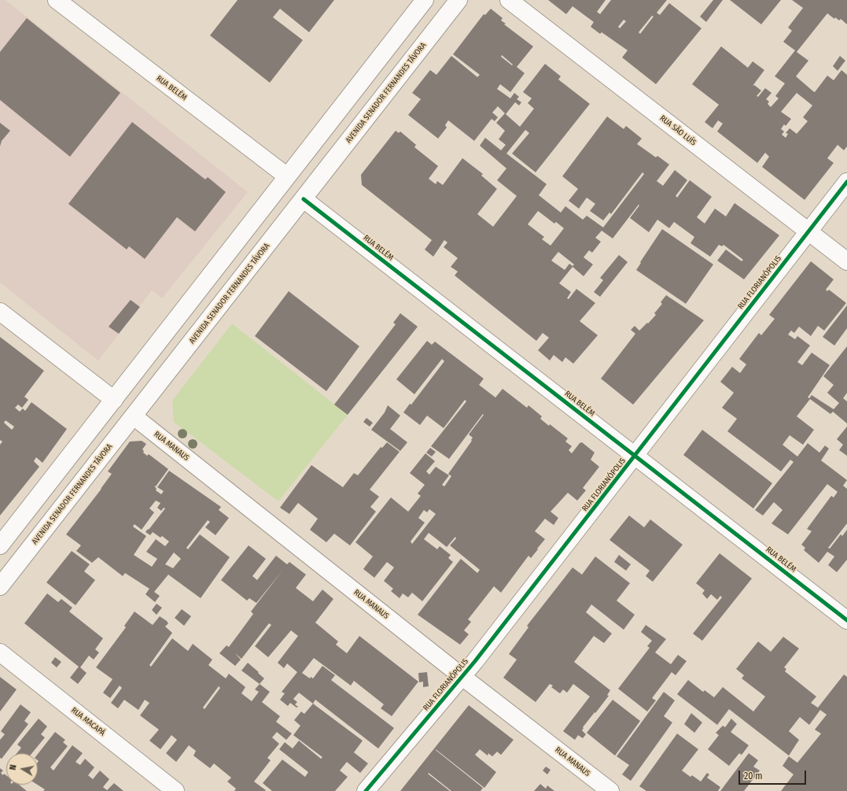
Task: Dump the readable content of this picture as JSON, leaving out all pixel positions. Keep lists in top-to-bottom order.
{
  "streets": {
    "street": [
      "RUA BELÉM",
      "AVENIDA SENADOR FERNANDES TÁVORA",
      "RUA SÃO LUÍS",
      "RUA FLORIANÓPOLIS",
      "RUA MANAUS",
      "RUA MACAPÁ"
    ]
  },
  "crossings": [
    ["RUA BELÉM", "AVENIDA SENADOR FERNANDES TÁVORA"],
    ["RUA BELÉM", "RUA FLORIANÓPOLIS"],
    ["AVENIDA SENADOR FERNANDES TÁVORA", "RUA MANAUS"],
    ["RUA SÃO LUÍS", "RUA FLORIANÓPOLIS"],
    ["RUA FLORIANÓPOLIS", "RUA MANAUS"]
  ],
  "scale_bar": "20 m",
  "north": "left"
}
